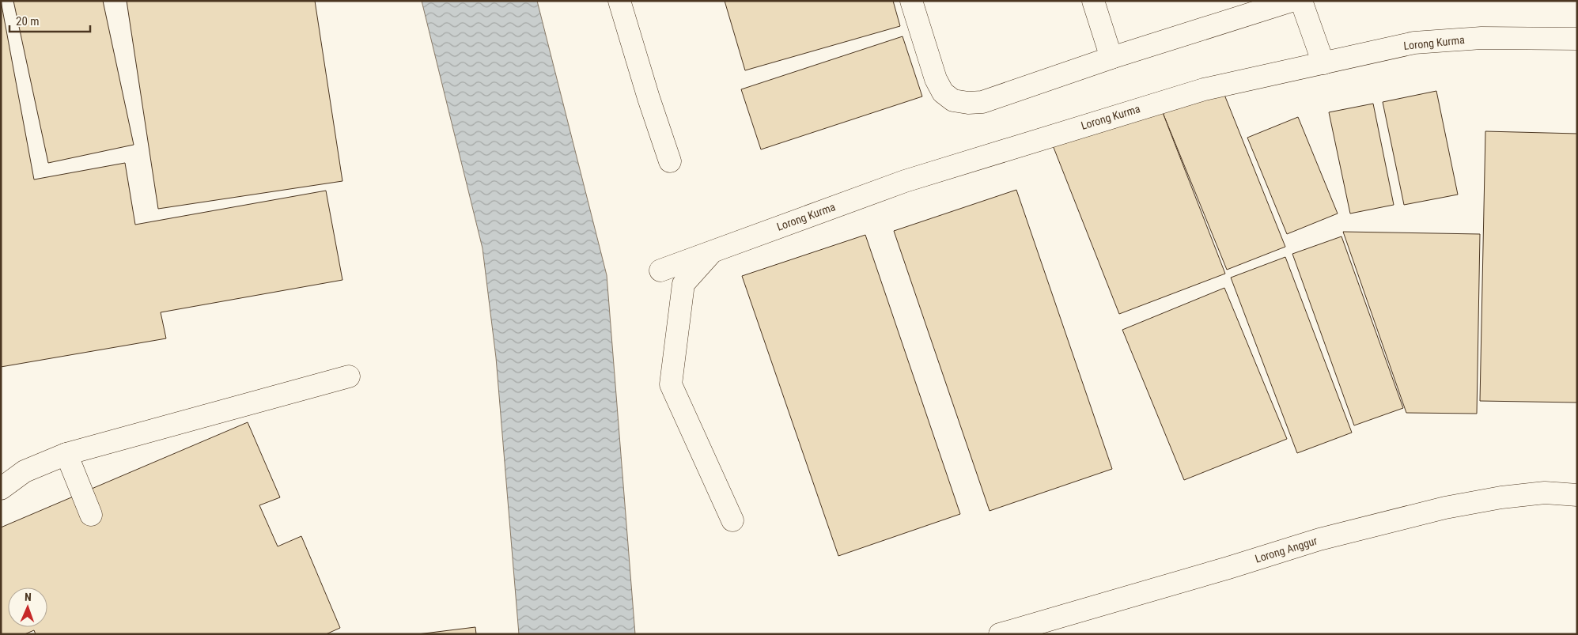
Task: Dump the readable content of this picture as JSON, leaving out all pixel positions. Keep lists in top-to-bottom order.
{
  "streets": {
    "street": ["Lorong Kurma", "Lorong Anggur"]
  },
  "scale_bar": "20 m",
  "north": "top"
}
